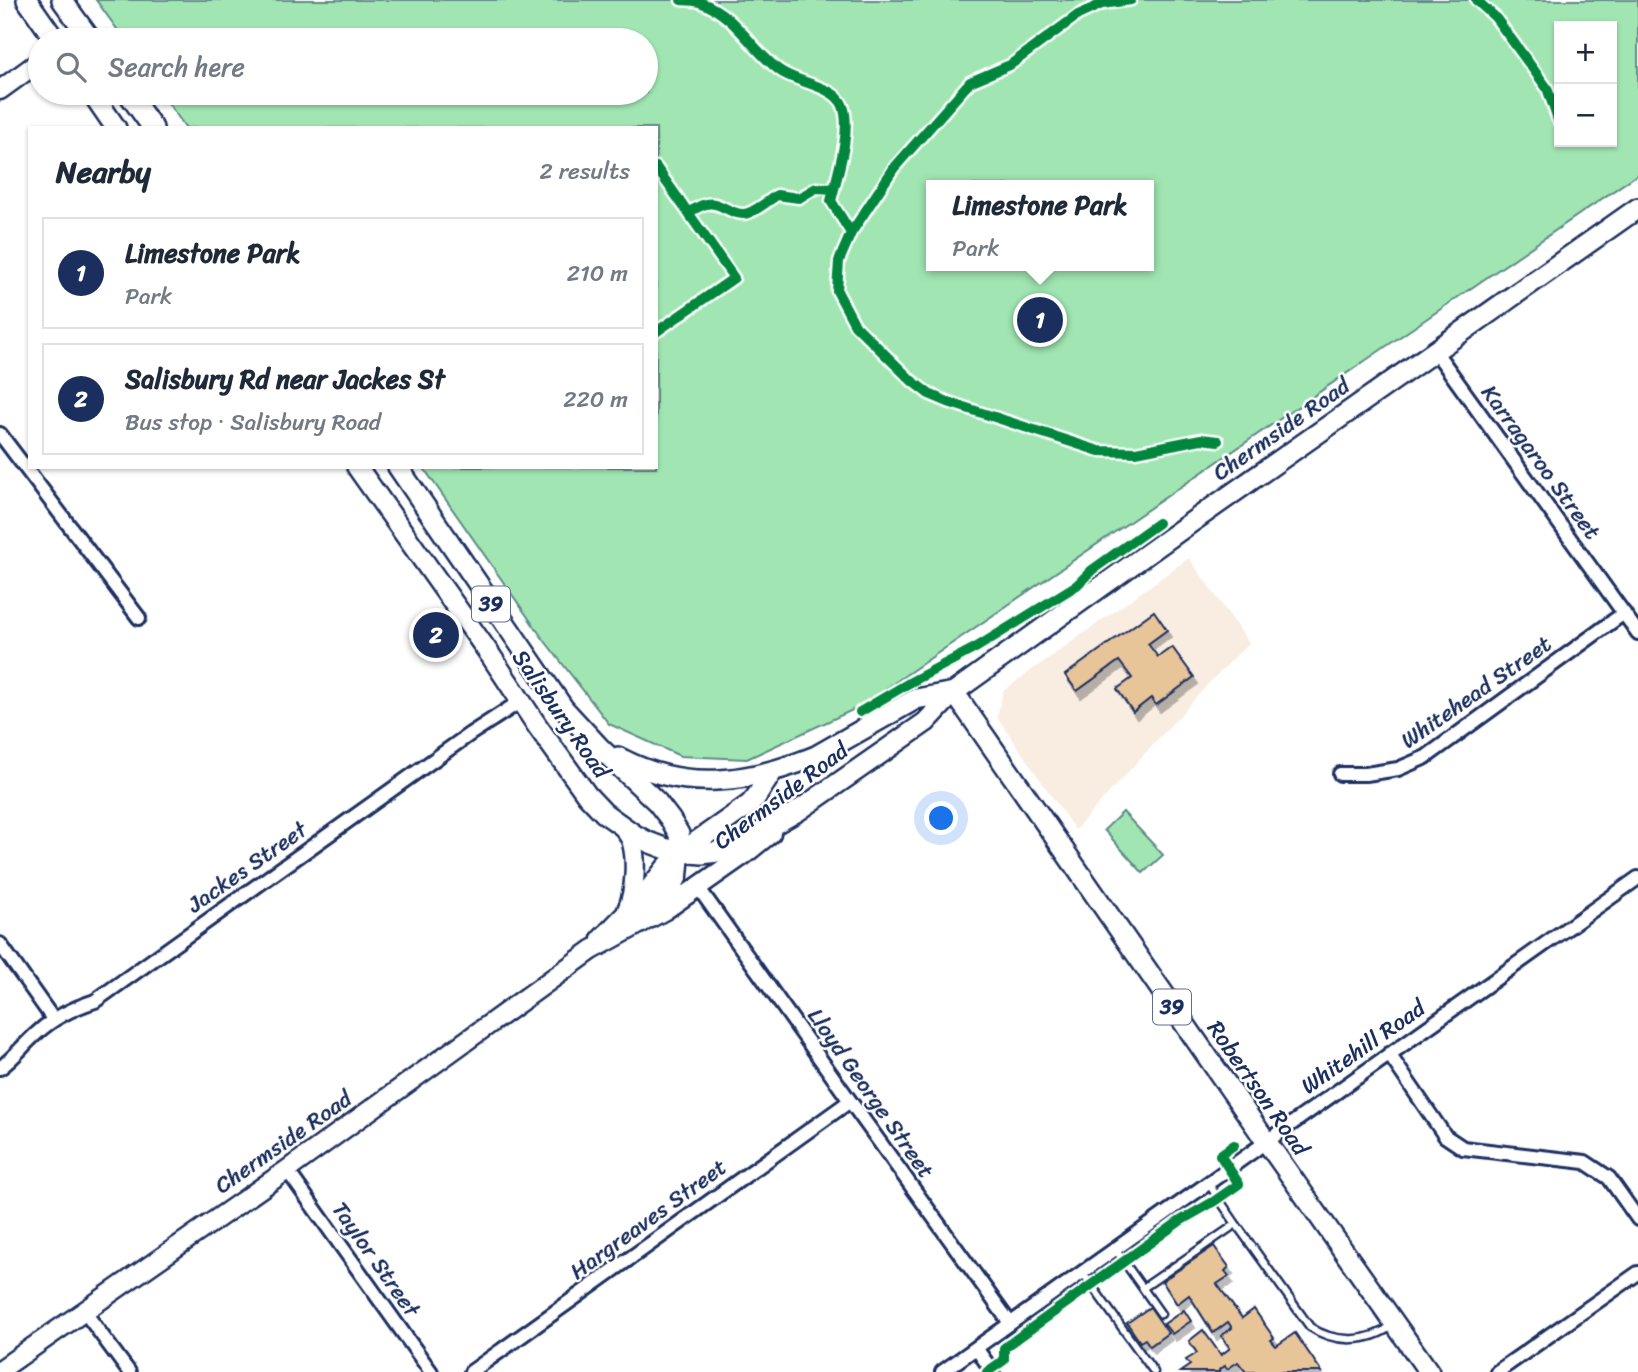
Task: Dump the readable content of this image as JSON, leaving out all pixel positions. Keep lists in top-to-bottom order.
{
  "streets": {
    "main road": [
      "Chermside Road",
      "39",
      "Salisbury Road",
      "Robertson Road"
    ],
    "street": [
      "Karragaroo Street",
      "Whitehead Street",
      "Jackes Street",
      "Whitehill Road",
      "Lloyd George Street",
      "Hargreaves Street",
      "Taylor Street"
    ]
  },
  "crossings": [
    ["Chermside Road", "Karragaroo Street"],
    ["Chermside Road", "Salisbury Road"],
    ["Chermside Road", "Robertson Road"],
    ["Chermside Road", "Lloyd George Street"],
    ["Chermside Road", "Taylor Street"],
    ["Karragaroo Street", "Whitehead Street"],
    ["Salisbury Road", "Jackes Street"],
    ["Whitehill Road", "Robertson Road"],
    ["Whitehill Road", "Lloyd George Street"],
    ["Lloyd George Street", "Hargreaves Street"]
  ],
  "page": {
    "map_buttons": ["+", "−"],
    "search": "Search here",
    "heading": ["Nearby", "2 results"],
    "popup": ["Limestone Park", "Park"],
    "list": [
      {
        "mark": "1",
        "name": "Limestone Park",
        "note": "Park",
        "value": "210 m"
      },
      {
        "mark": "2",
        "name": "Salisbury Rd near Jackes St",
        "note": "Bus stop · Salisbury Road",
        "value": "220 m"
      }
    ],
    "pins": ["1", "2"]
  }
}
